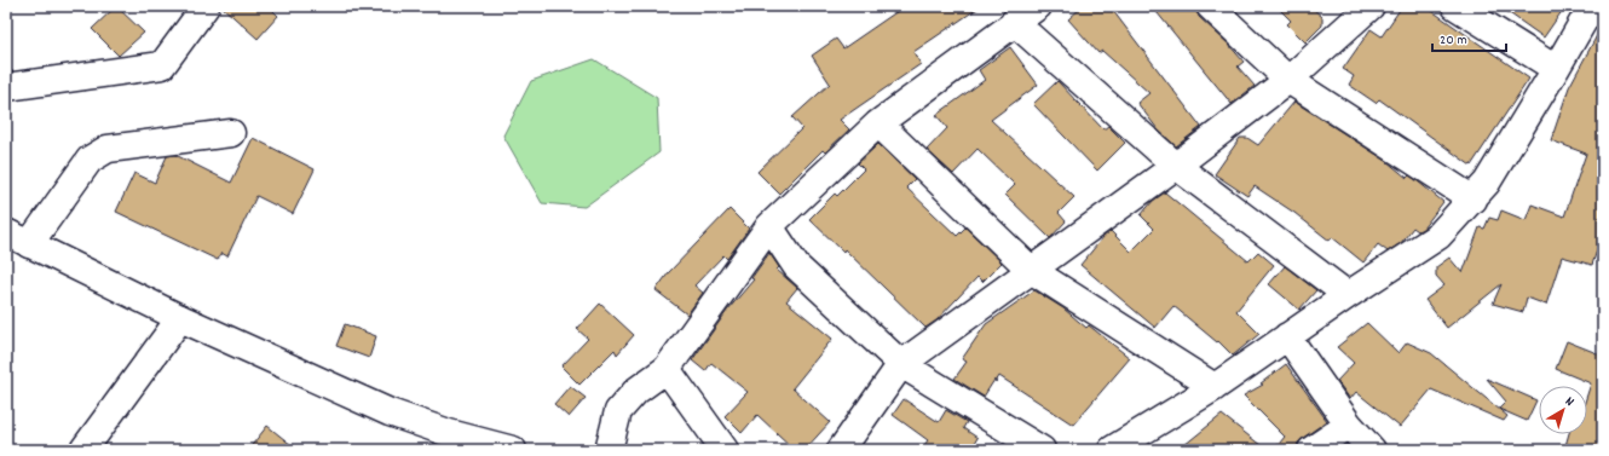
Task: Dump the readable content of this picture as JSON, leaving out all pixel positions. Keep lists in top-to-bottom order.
{
  "scale_bar": "20 m",
  "north": "top right"
}
